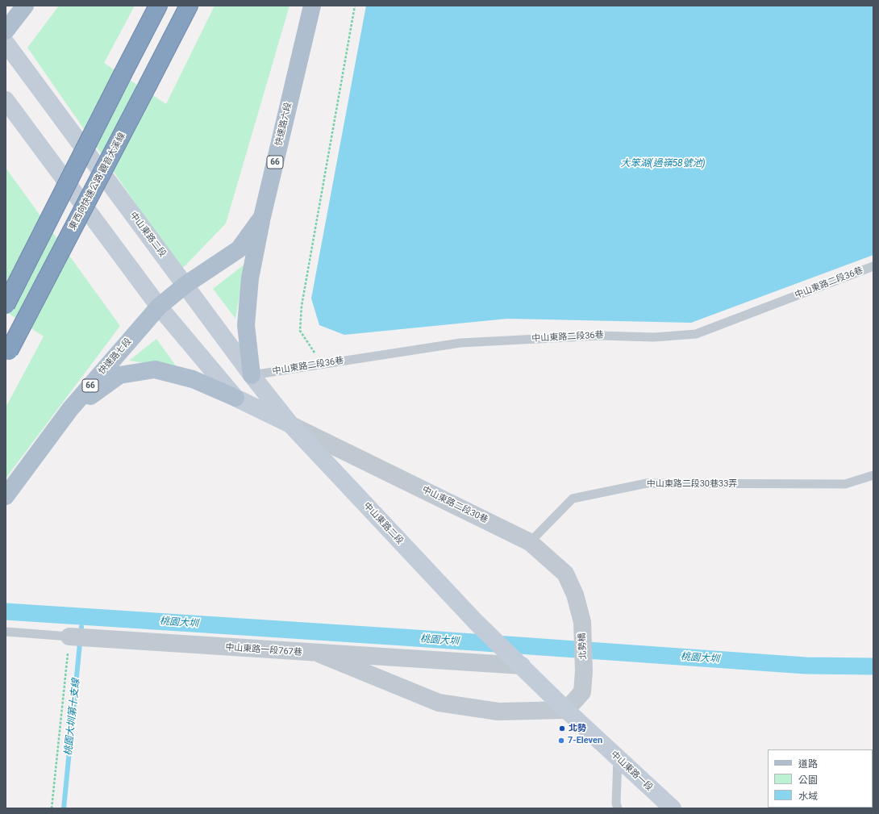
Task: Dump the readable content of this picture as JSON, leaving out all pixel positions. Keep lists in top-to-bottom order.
{
  "streets": {
    "highway": ["東西向快速公路 觀音大溪線"],
    "main road": [
      "快速路六段",
      "66",
      "中山東路二段",
      "快速路七段",
      "中山東路一段"
    ],
    "street": ["中山東路二段30巷", "北勢橋", "中山東路一段767巷"],
    "lane": ["中山東路二段36巷", "中山東路二段30巷33弄"]
  },
  "crossings": [
    ["快速路六段", "中山東路二段"],
    ["快速路六段", "快速路七段"],
    ["中山東路二段", "中山東路二段36巷"],
    ["中山東路二段", "快速路七段"],
    ["中山東路二段", "中山東路二段30巷"],
    ["中山東路二段", "中山東路一段"],
    ["中山東路二段30巷33弄", "中山東路二段30巷"],
    ["中山東路二段30巷", "北勢橋"],
    ["北勢橋", "中山東路一段"],
    ["中山東路一段767巷", "中山東路一段"]
  ],
  "water": ["大笨湖(過嶺58號池)", "桃園大圳", "桃園大圳第十支線"],
  "places": ["北勢", "7-Eleven"],
  "legend": ["道路", "公園", "水域"]
}
